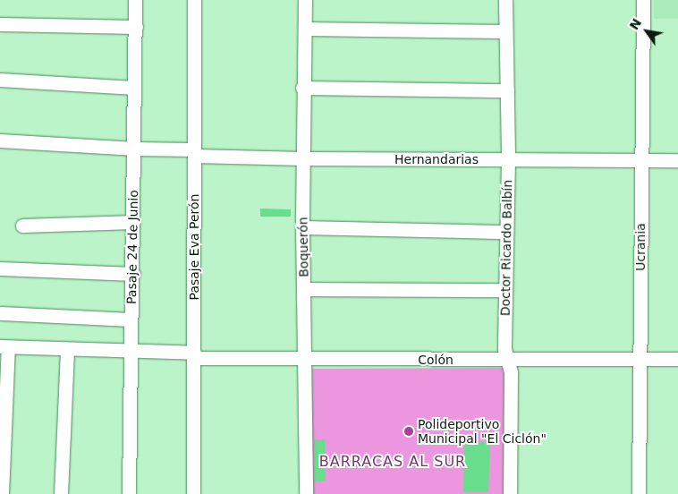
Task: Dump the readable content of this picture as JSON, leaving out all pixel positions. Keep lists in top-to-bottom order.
{
  "streets": {
    "street": [
      "Hernandarias",
      "Pasaje 24 de Junio",
      "Pasaje Eva Perón",
      "Boquerón",
      "Ucrania",
      "Doctor Ricardo Balbín",
      "Colón"
    ]
  },
  "crossings": [
    ["Hernandarias", "Pasaje 24 de Junio"],
    ["Hernandarias", "Pasaje Eva Perón"],
    ["Hernandarias", "Boquerón"],
    ["Hernandarias", "Ucrania"],
    ["Hernandarias", "Doctor Ricardo Balbín"],
    ["Pasaje 24 de Junio", "Colón"],
    ["Pasaje Eva Perón", "Colón"],
    ["Boquerón", "Colón"],
    ["Ucrania", "Colón"],
    ["Doctor Ricardo Balbín", "Colón"]
  ],
  "districts": ["BARRACAS AL SUR"],
  "places": ["Polideportivo Municipal \"El Ciclón\""],
  "north": "top left"
}
